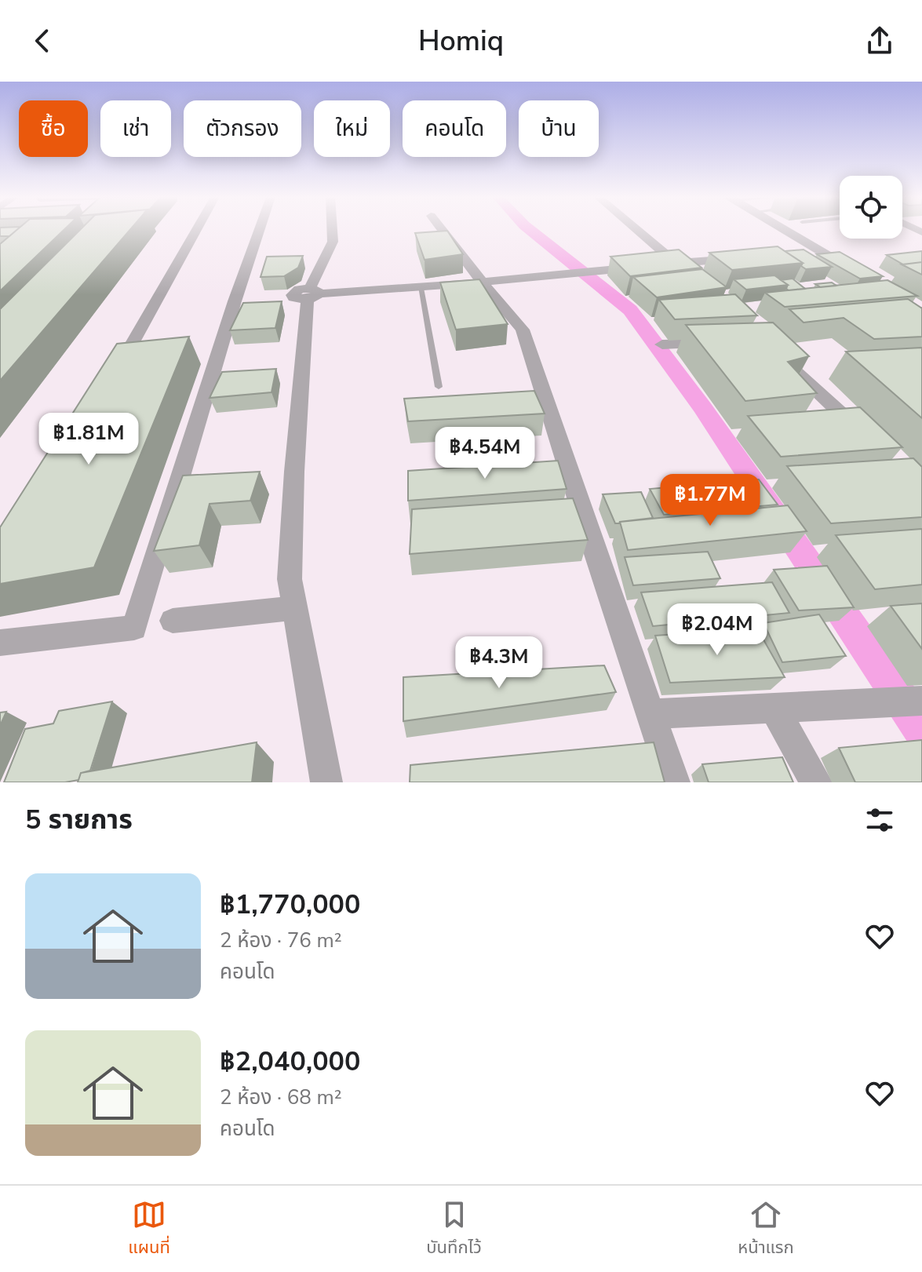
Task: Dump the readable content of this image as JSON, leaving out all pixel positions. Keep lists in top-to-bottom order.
{
  "page": {
    "header": "Homiq",
    "chip": [
      "ซื้อ",
      "เช่า",
      "ตัวกรอง",
      "ใหม่",
      "คอนโด",
      "บ้าน"
    ],
    "price": [
      "฿1.81M",
      "฿4.54M",
      "฿1.77M",
      "฿2.04M",
      "฿4.3M"
    ],
    "heading": "5 รายการ",
    "list": [
      {
        "name": "฿1,770,000",
        "note": "2 ห้อง · 76 m² · คอนโด"
      },
      {
        "name": "฿2,040,000",
        "note": "2 ห้อง · 68 m² · คอนโด"
      }
    ],
    "tabs": ["แผนที่", "บันทึกไว้", "หน้าแรก"]
  }
}
